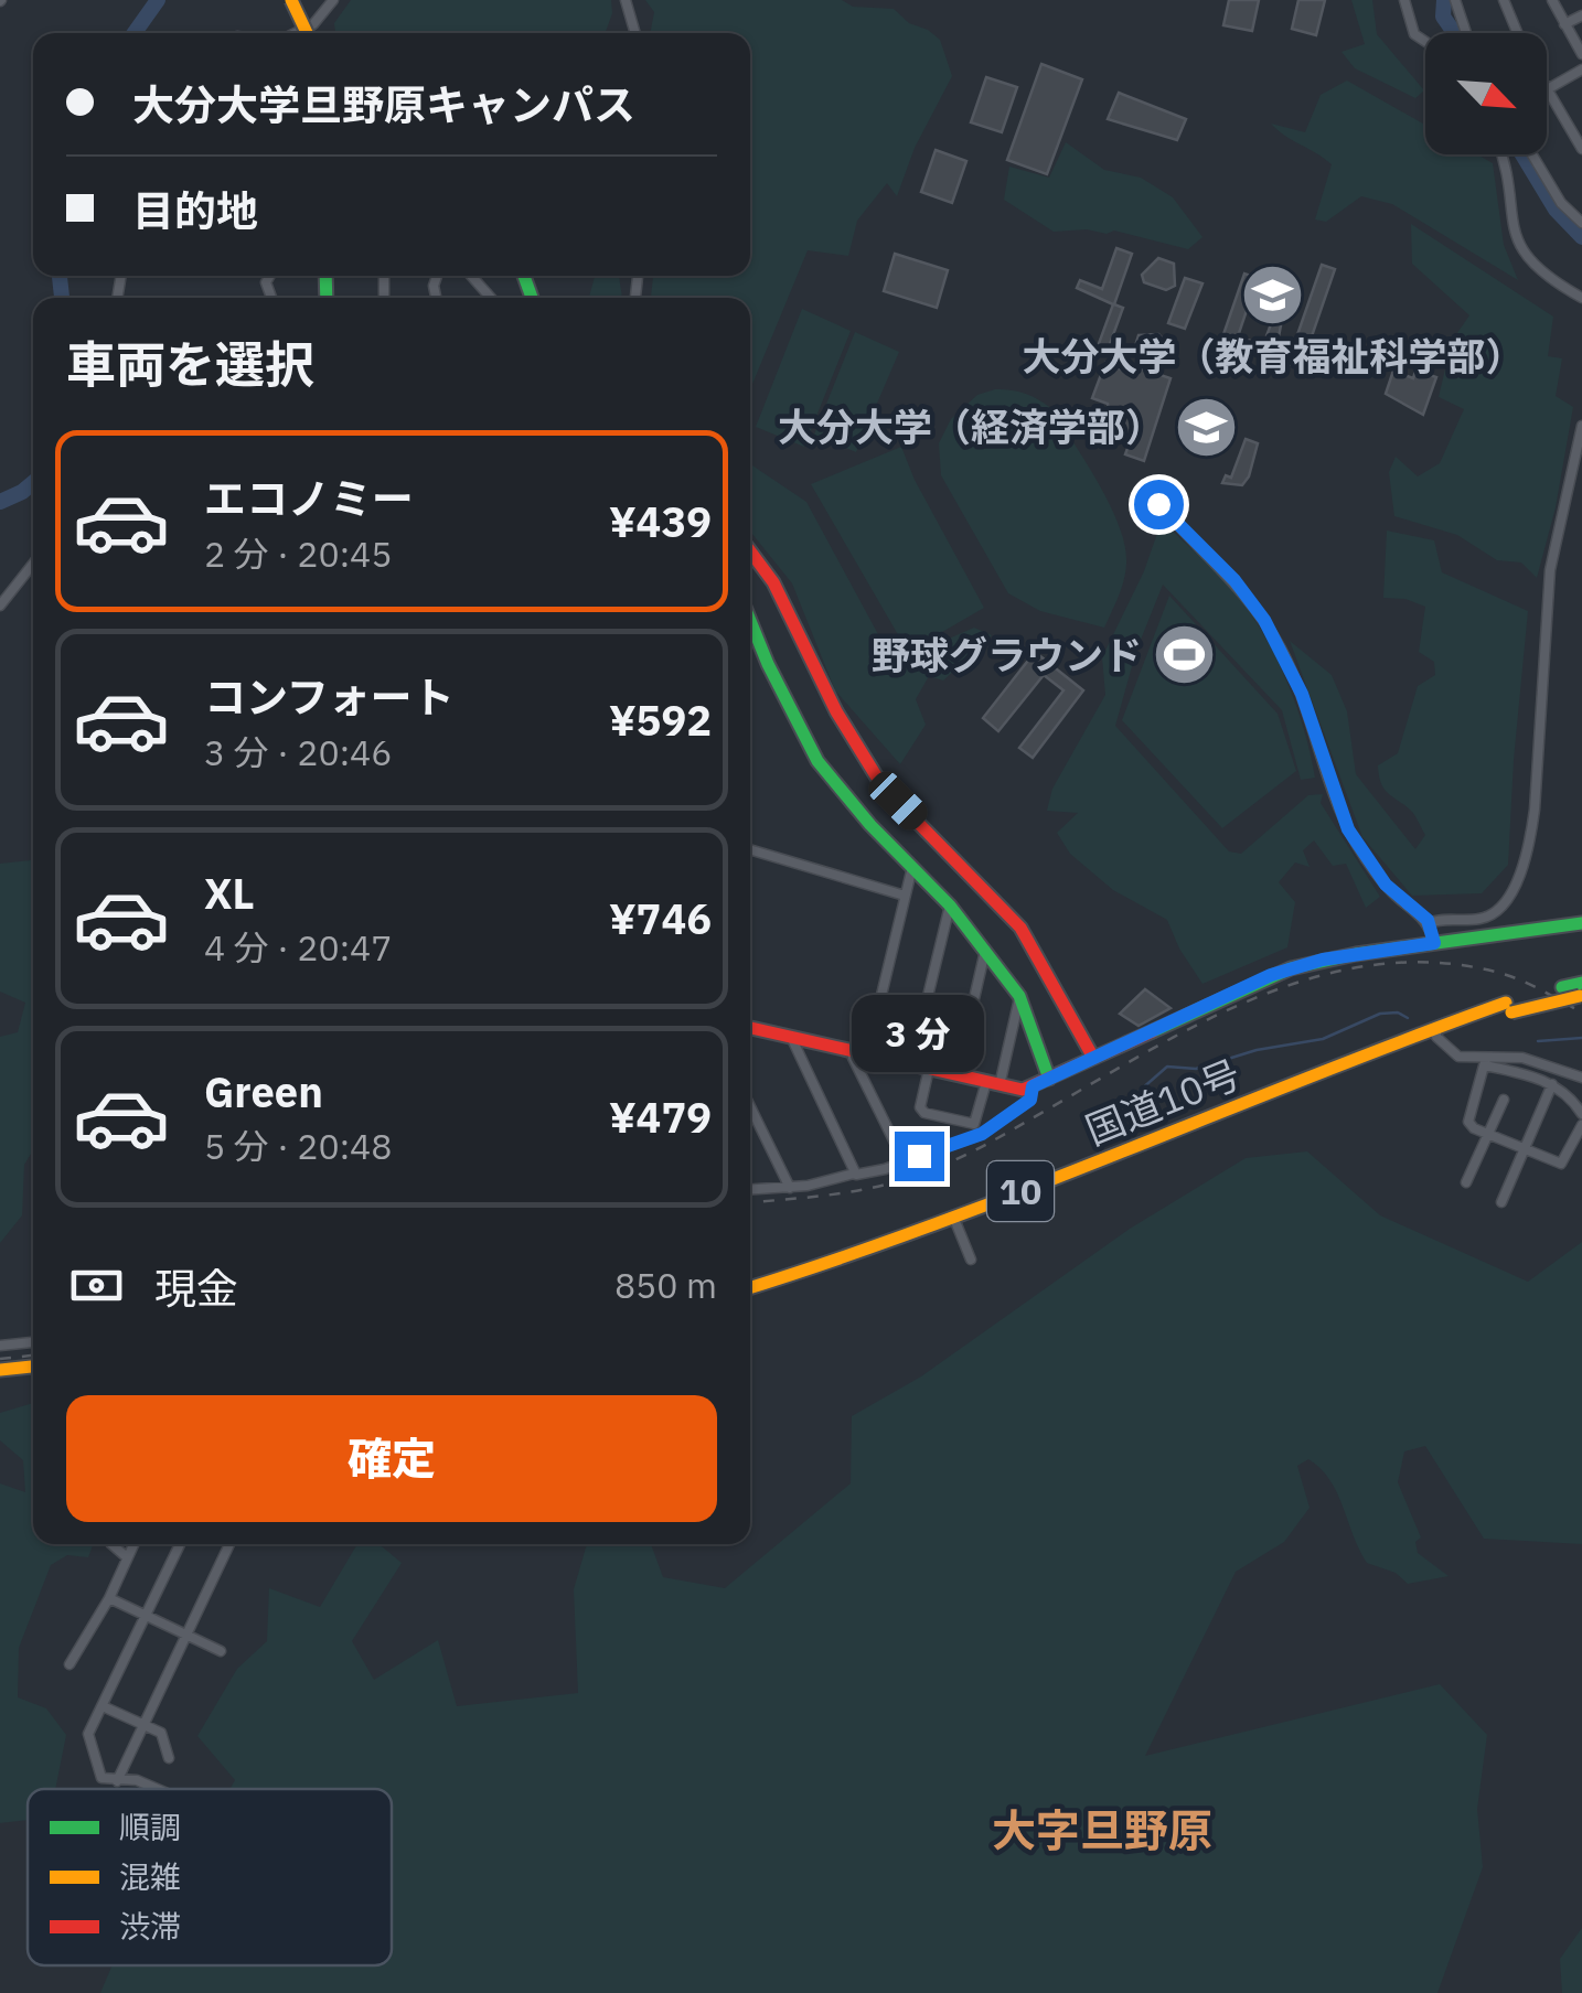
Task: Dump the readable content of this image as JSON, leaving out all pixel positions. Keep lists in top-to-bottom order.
{
  "streets": {
    "main road": ["国道10号", "10"]
  },
  "districts": ["大字旦野原"],
  "places": {
    "school or university": ["大分大学（教育福祉科学部）", "大分大学（経済学部）"],
    "sports": ["野球グラウンド"]
  },
  "legend": ["順調", "混雑", "渋滞"],
  "north": "bottom right",
  "page": {
    "banner": ["大分大学旦野原キャンパス", "目的地"],
    "heading": "車両を選択",
    "list": [
      {
        "name": "エコノミー",
        "note": "2 分 · 20:45",
        "value": "¥439"
      },
      {
        "name": "コンフォート",
        "note": "3 分 · 20:46",
        "value": "¥592"
      },
      {
        "name": "XL",
        "note": "4 分 · 20:47",
        "value": "¥746"
      },
      {
        "name": "Green",
        "note": "5 分 · 20:48",
        "value": "¥479"
      }
    ],
    "bubble": "3 分",
    "pay": ["現金", "850 m"],
    "buttons": "確定"
  }
}
